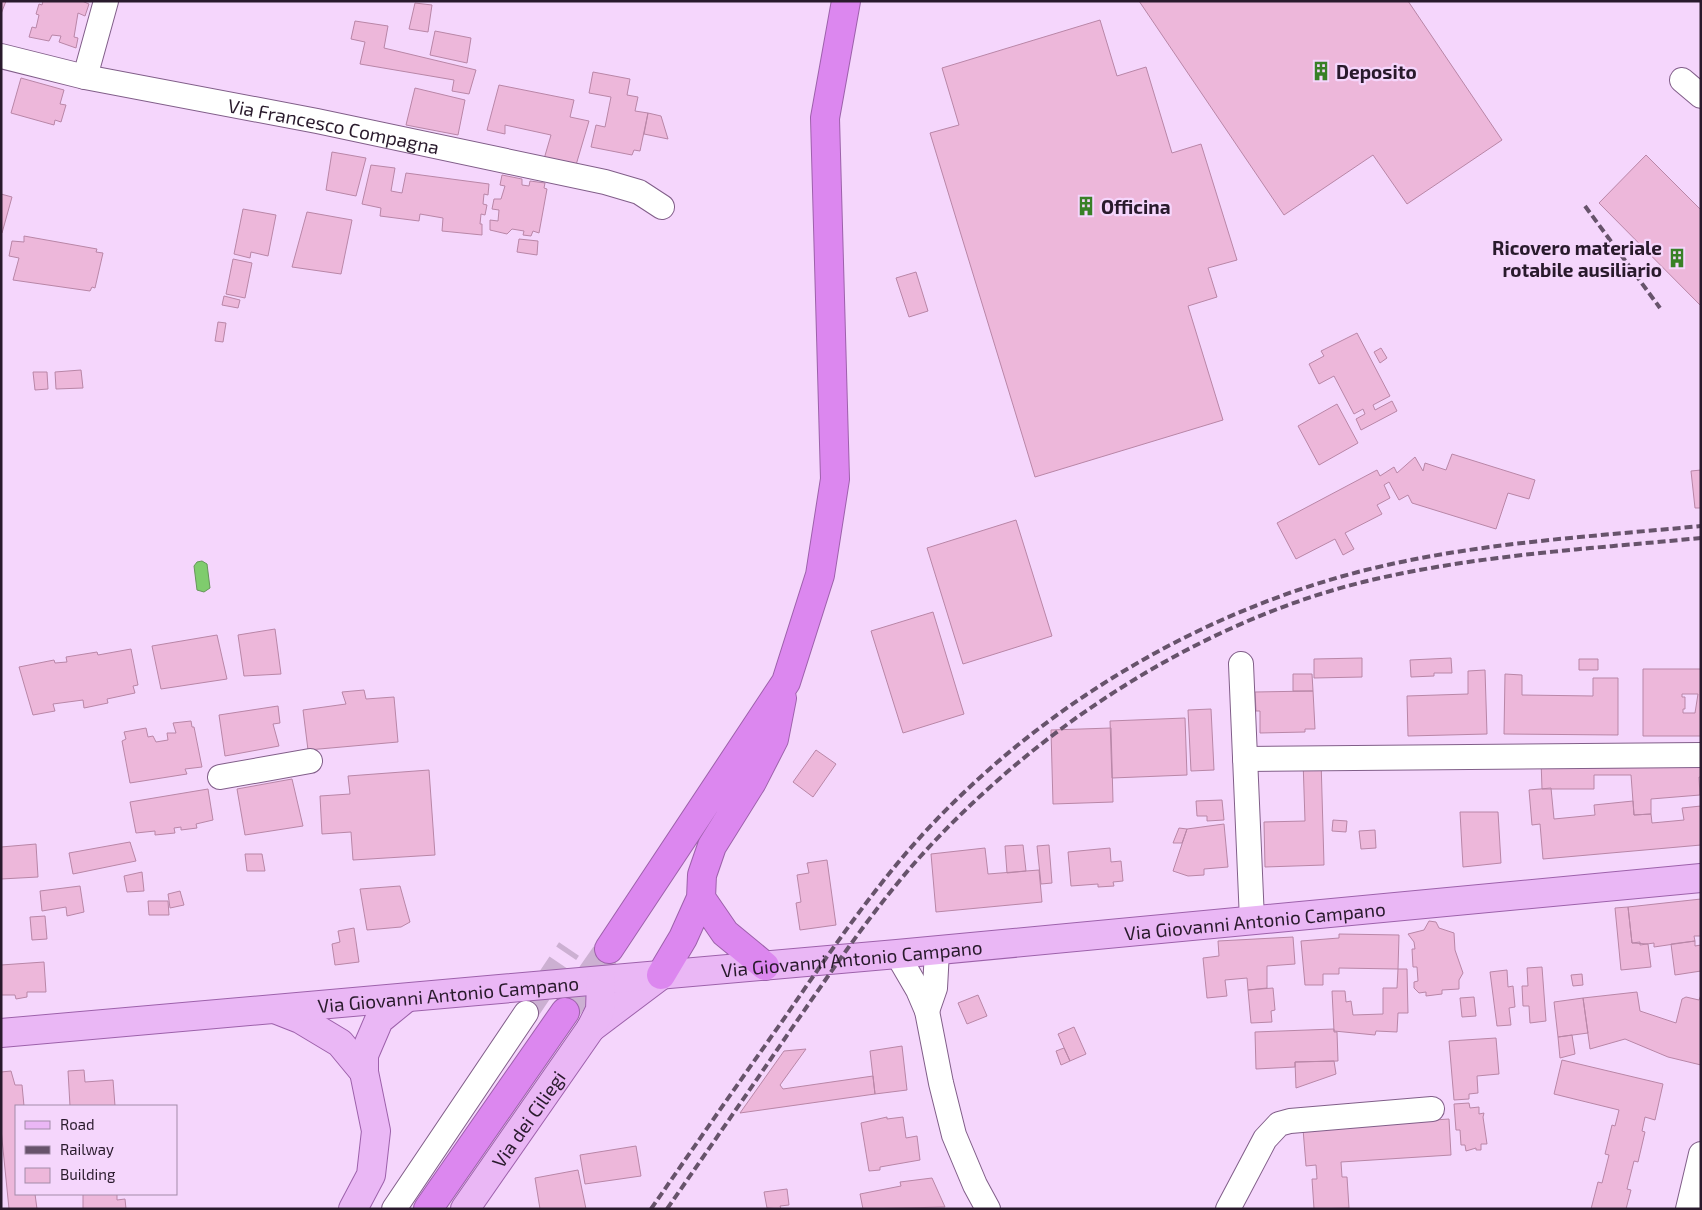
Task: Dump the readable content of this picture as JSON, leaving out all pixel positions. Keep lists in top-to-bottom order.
{
  "streets": {
    "main road": ["Via Giovanni Antonio Campano", "Via dei Ciliegi"],
    "street": ["Via Francesco Compagna"]
  },
  "crossings": [
    ["Via Giovanni Antonio Campano", "Via dei Ciliegi"]
  ],
  "places": {
    "building": ["Deposito", "Officina", "Ricovero materiale rotabile ausiliario"]
  },
  "legend": ["Road", "Railway", "Building"]
}
